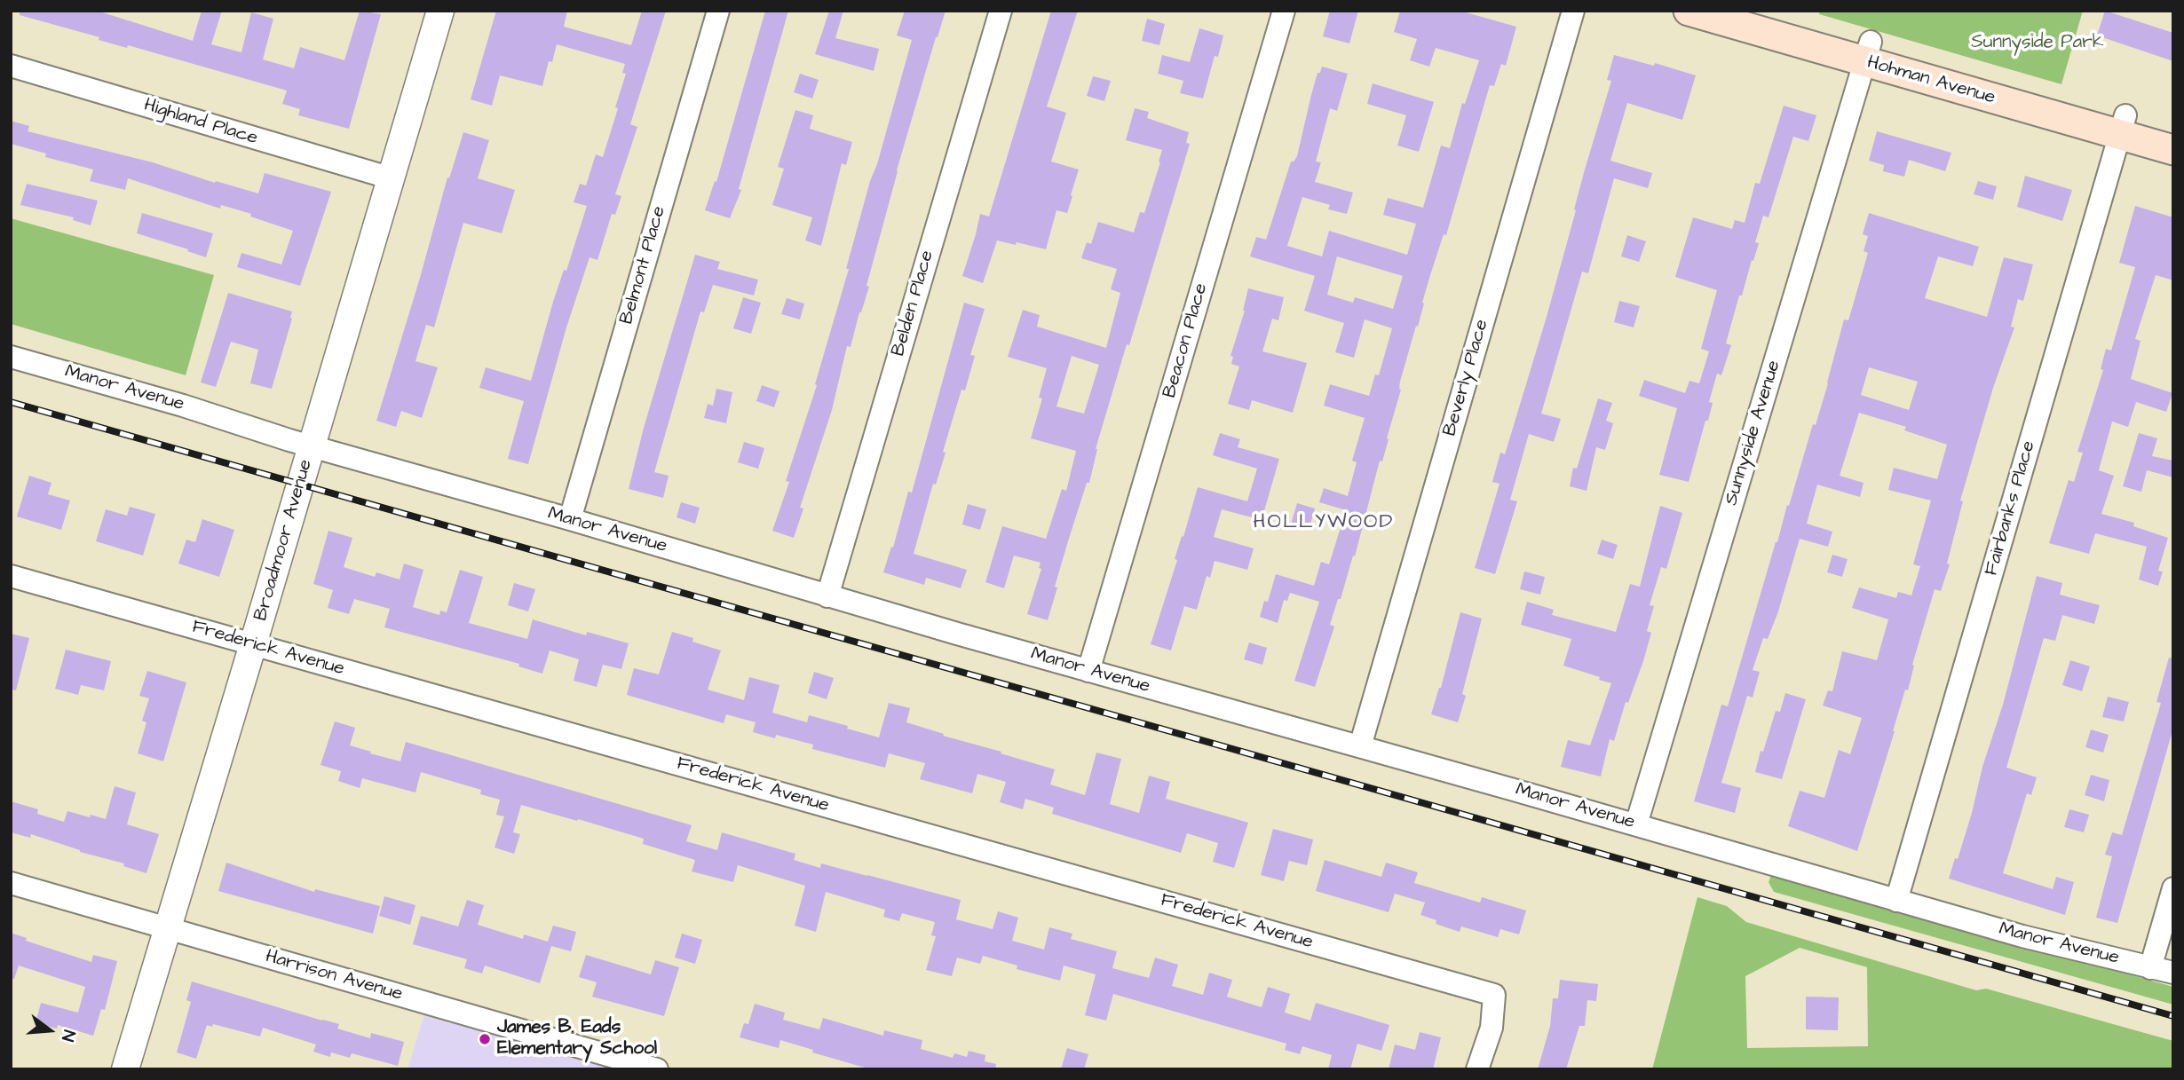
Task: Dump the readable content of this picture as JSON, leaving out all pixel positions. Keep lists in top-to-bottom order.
{
  "streets": {
    "main road": ["Hohman Avenue"],
    "street": [
      "Highland Place",
      "Belmont Place",
      "Belden Place",
      "Beacon Place",
      "Beverly Place",
      "Manor Avenue",
      "Sunnyside Avenue",
      "Fairbanks Place",
      "Broadmoor Avenue",
      "Frederick Avenue",
      "Harrison Avenue"
    ]
  },
  "crossings": [
    ["Hohman Avenue", "Sunnyside Avenue"],
    ["Hohman Avenue", "Fairbanks Place"],
    ["Highland Place", "Broadmoor Avenue"],
    ["Belmont Place", "Manor Avenue"],
    ["Belden Place", "Manor Avenue"],
    ["Beacon Place", "Manor Avenue"],
    ["Beverly Place", "Manor Avenue"],
    ["Manor Avenue", "Sunnyside Avenue"],
    ["Manor Avenue", "Fairbanks Place"],
    ["Manor Avenue", "Broadmoor Avenue"],
    ["Broadmoor Avenue", "Frederick Avenue"],
    ["Broadmoor Avenue", "Harrison Avenue"]
  ],
  "districts": ["HOLLYWOOD"],
  "parks": ["Sunnyside Park"],
  "places": ["James B. Eads Elementary School"],
  "north": "right"
}
